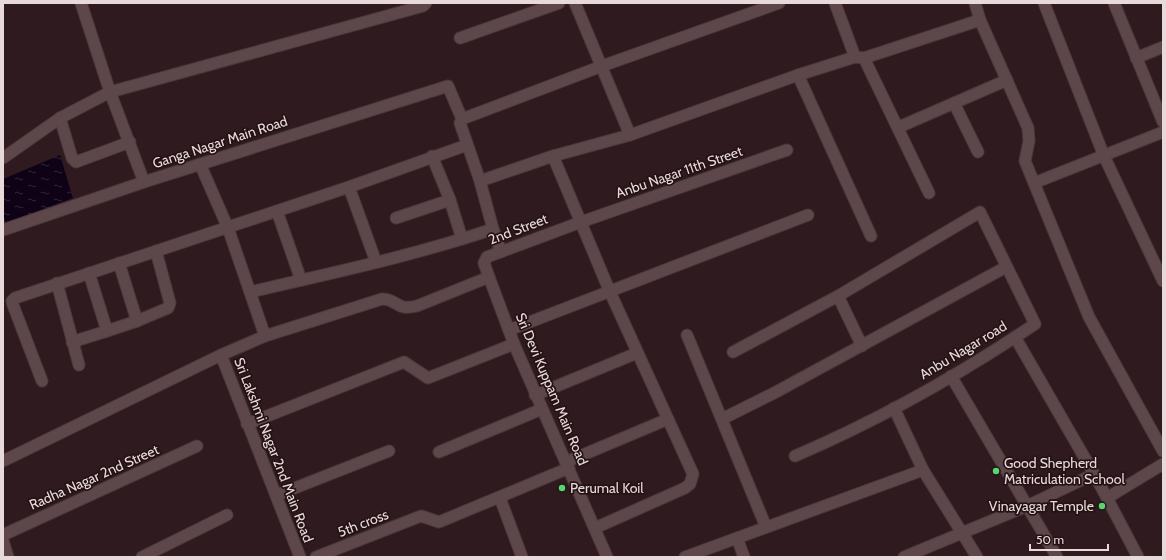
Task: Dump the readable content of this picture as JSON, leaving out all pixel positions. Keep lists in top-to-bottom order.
{
  "streets": {
    "street": [
      "Ganga Nagar Main Road",
      "Anbu Nagar 11th Street",
      "2nd Street",
      "Anbu Nagar road",
      "Sri Devi Kuppam Main Road",
      "Sri Lakshmi Nagar 2nd Main Road",
      "Radha Nagar 2nd Street",
      "5th cross"
    ]
  },
  "crossings": [
    ["Anbu Nagar 11th Street", "2nd Street"],
    ["2nd Street", "Sri Devi Kuppam Main Road"]
  ],
  "places": ["Good Shepherd Matriculation School", "Perumal Koil", "Vinayagar Temple"],
  "scale_bar": "50 m"
}
